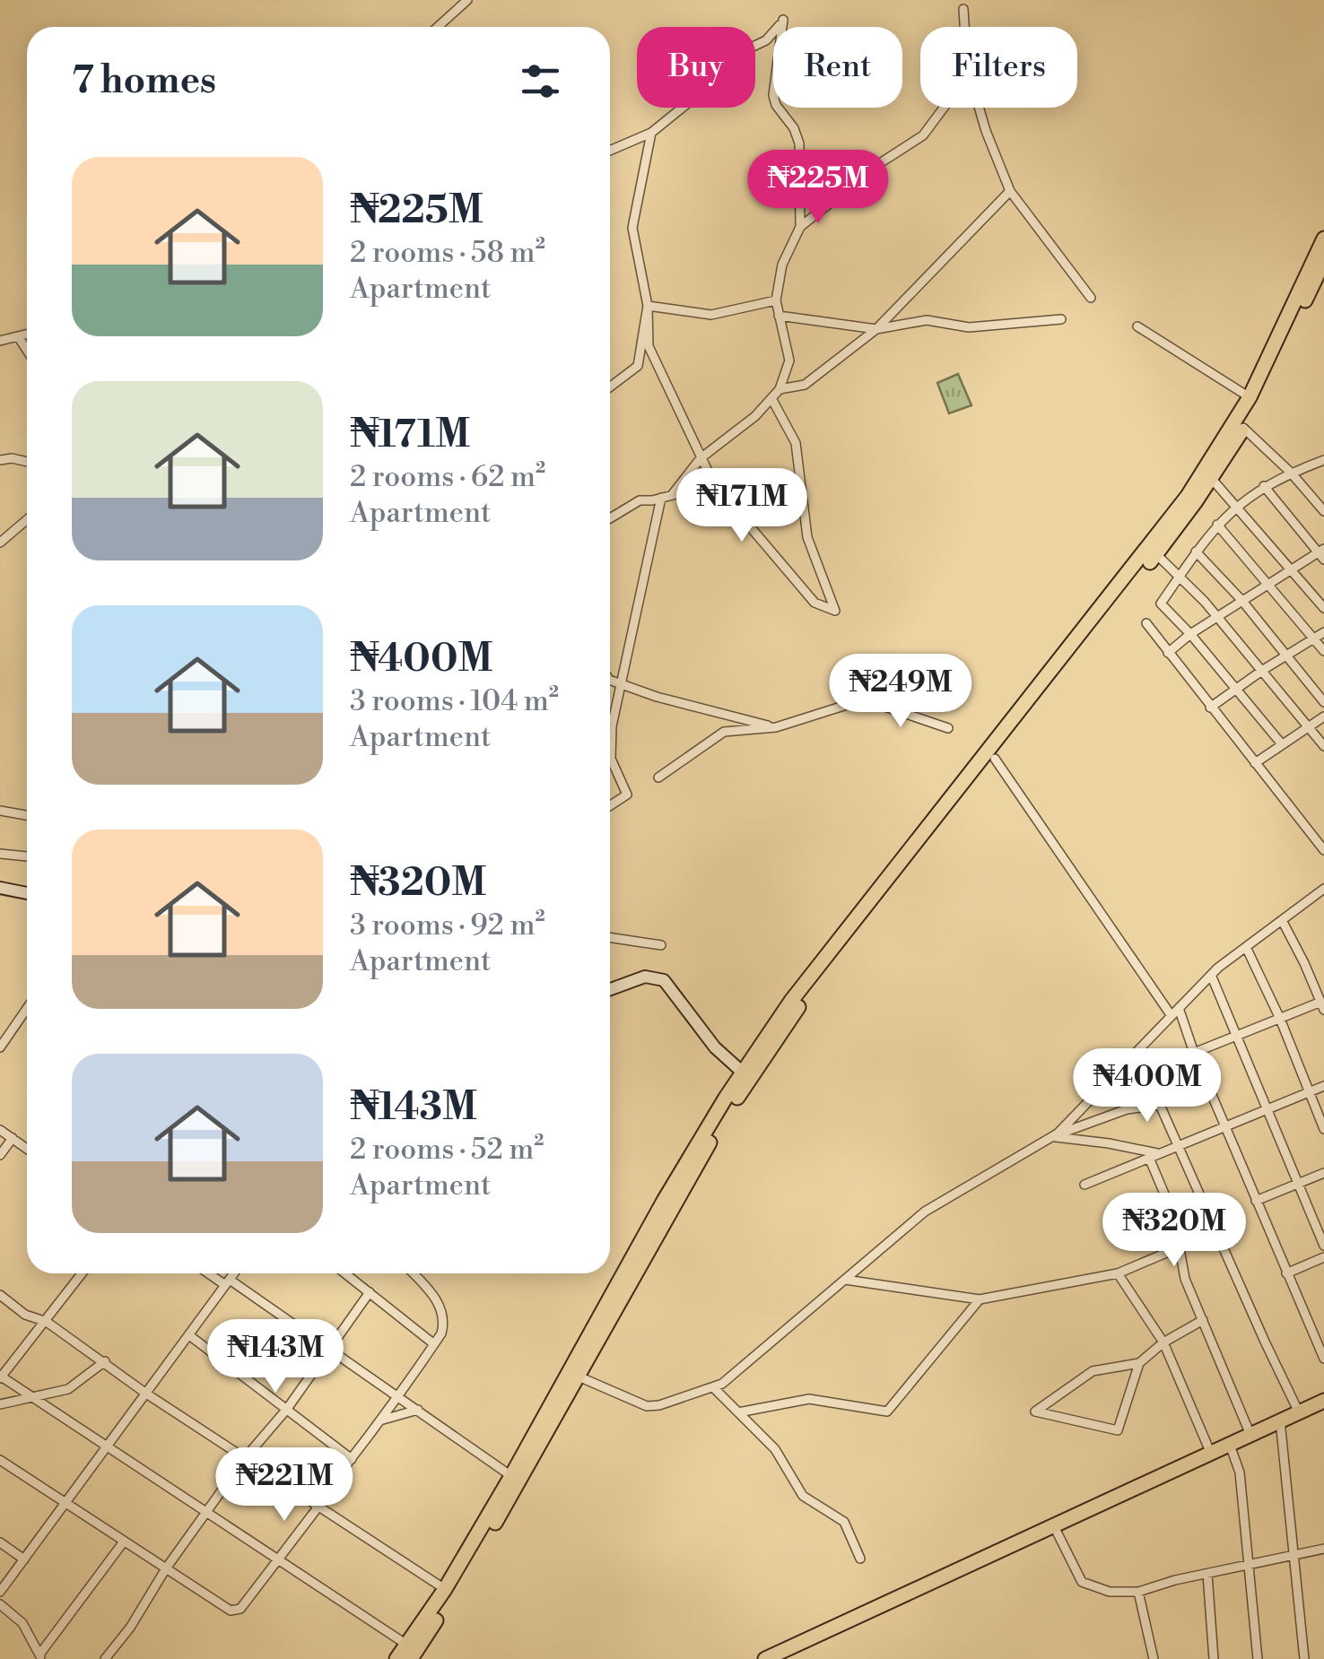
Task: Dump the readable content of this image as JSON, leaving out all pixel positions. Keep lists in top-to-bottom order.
{
  "page": {
    "chip": ["Buy", "Rent", "Filters"],
    "heading": "7 homes",
    "list": [
      {
        "name": "₦225M",
        "note": "2 rooms · 58 m² · Apartment"
      },
      {
        "name": "₦171M",
        "note": "2 rooms · 62 m² · Apartment"
      },
      {
        "name": "₦400M",
        "note": "3 rooms · 104 m² · Apartment"
      },
      {
        "name": "₦320M",
        "note": "3 rooms · 92 m² · Apartment"
      },
      {
        "name": "₦143M",
        "note": "2 rooms · 52 m² · Apartment"
      }
    ],
    "price": [
      "₦225M",
      "₦171M",
      "₦249M",
      "₦400M",
      "₦320M",
      "₦143M",
      "₦221M"
    ]
  }
}
